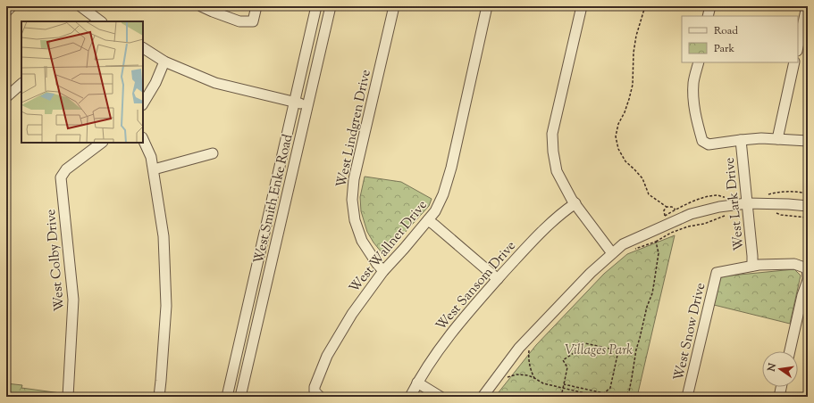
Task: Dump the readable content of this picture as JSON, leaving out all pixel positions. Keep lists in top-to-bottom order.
{
  "streets": {
    "street": [
      "West Lindgren Drive",
      "West Smith Enke Road",
      "West Lark Drive",
      "West Wallner Drive",
      "West Colby Drive",
      "West Sansom Drive",
      "West Snow Drive"
    ]
  },
  "crossings": [
    ["West Lindgren Drive", "West Wallner Drive"],
    ["West Lark Drive", "West Snow Drive"]
  ],
  "parks": ["Villages Park"],
  "legend": ["Road", "Park"],
  "north": "left"
}
